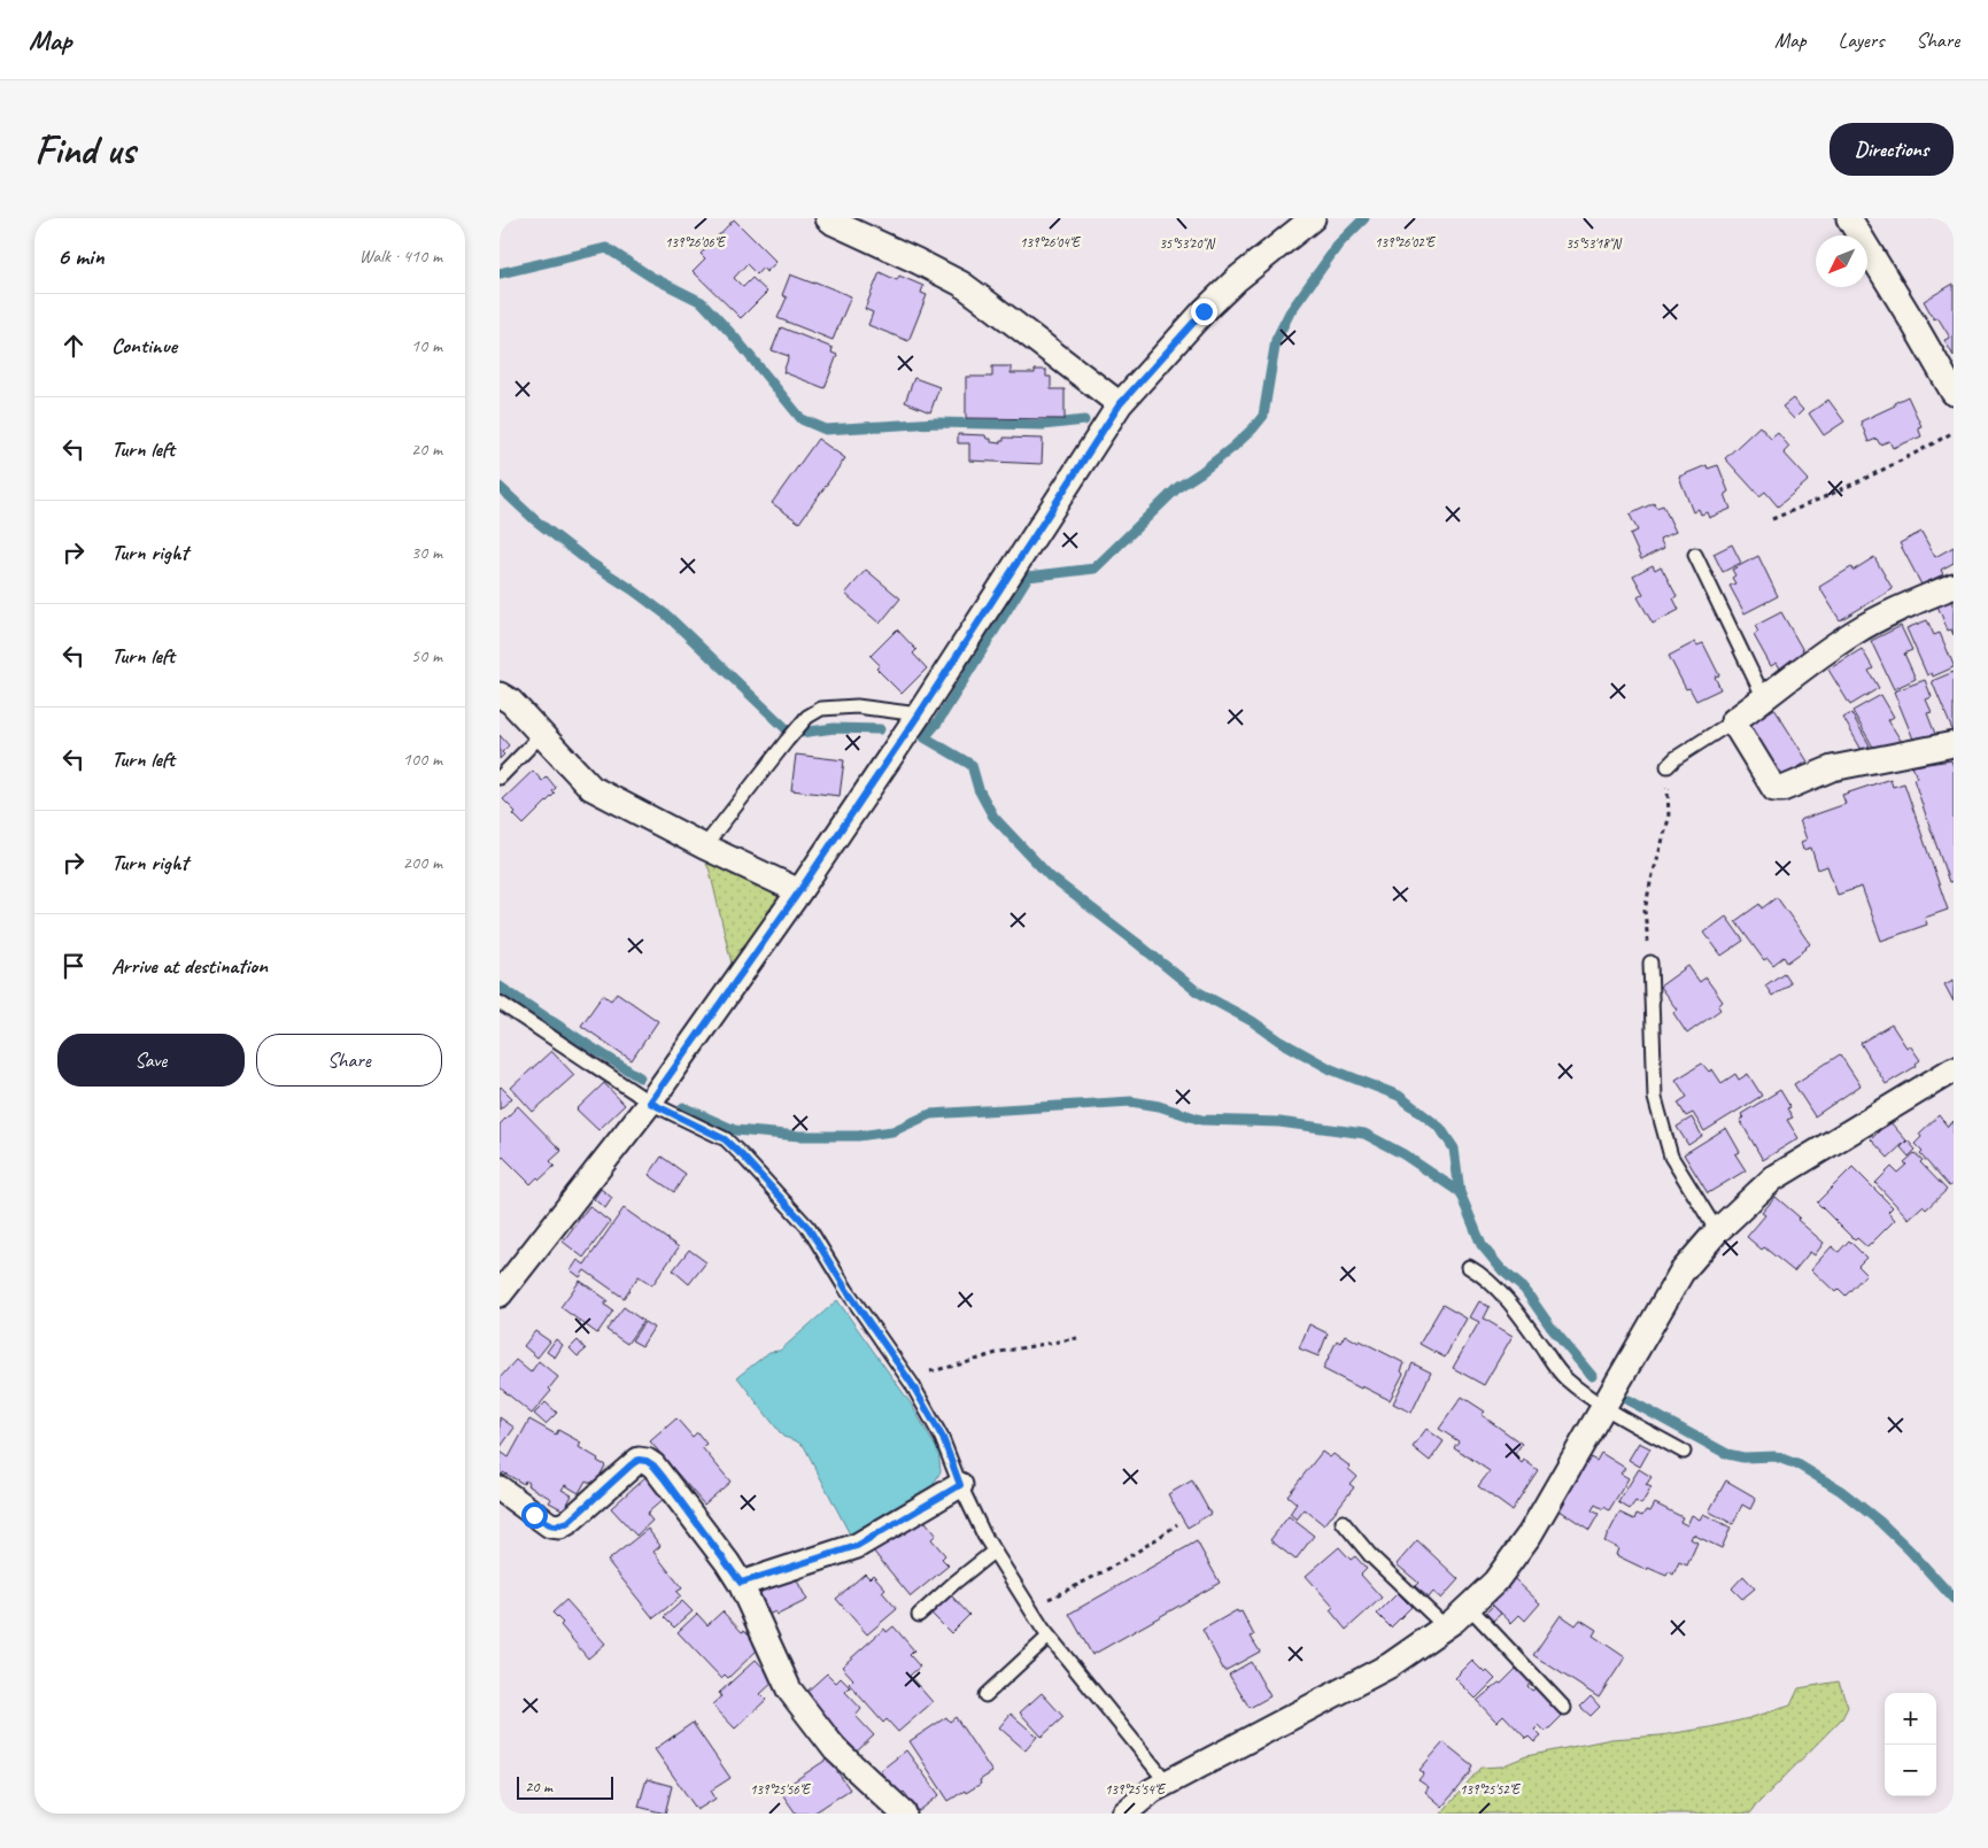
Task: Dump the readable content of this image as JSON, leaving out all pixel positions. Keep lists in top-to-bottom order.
{
  "scale_bar": "20 m",
  "north": "bottom left",
  "page": {
    "header": "Map",
    "nav": ["Map", "Layers", "Share"],
    "buttons": [
      "Directions",
      ["Save", "Share"]
    ],
    "title": "Find us",
    "heading": ["6 min", "Walk · 410 m"],
    "list": [
      ["Continue", "10 m"],
      ["Turn left", "20 m"],
      ["Turn right", "30 m"],
      ["Turn left", "50 m"],
      ["Turn left", "100 m"],
      ["Turn right", "200 m"],
      "Arrive at destination"
    ],
    "map_buttons": ["+", "−"],
    "scale": "20 m"
  },
  "coordinates": [
    "139°26'06\"E",
    "139°26'04\"E",
    "139°26'02\"E",
    "35°53'20\"N",
    "35°53'18\"N",
    "139°25'56\"E",
    "139°25'54\"E",
    "139°25'52\"E"
  ]
}
